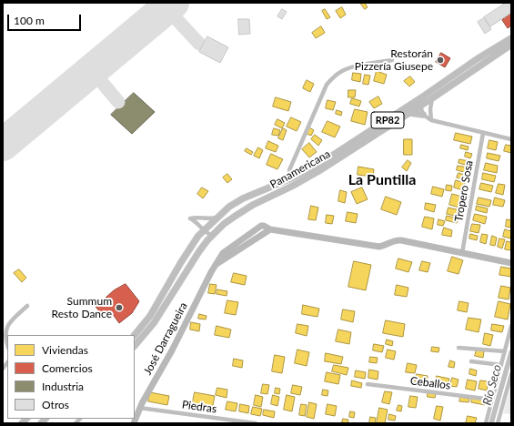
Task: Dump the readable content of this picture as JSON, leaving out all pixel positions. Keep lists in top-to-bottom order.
{
  "streets": {
    "main road": ["RP82", "Panamericana"],
    "street": [
      "Tropero Sosa",
      "José Darragueira",
      "Ceballos",
      "Piedras"
    ]
  },
  "crossings": [
    ["Tropero Sosa", "José Darragueira"],
    ["José Darragueira", "Piedras"]
  ],
  "districts": ["La Puntilla"],
  "water": ["Río Seco"],
  "places": ["Restorán Pizzería Giusepe", "Summum Resto Dance"],
  "legend": [
    "Viviendas",
    "Comercios",
    "Industria",
    "Otros"
  ],
  "scale_bar": "100 m"
}
